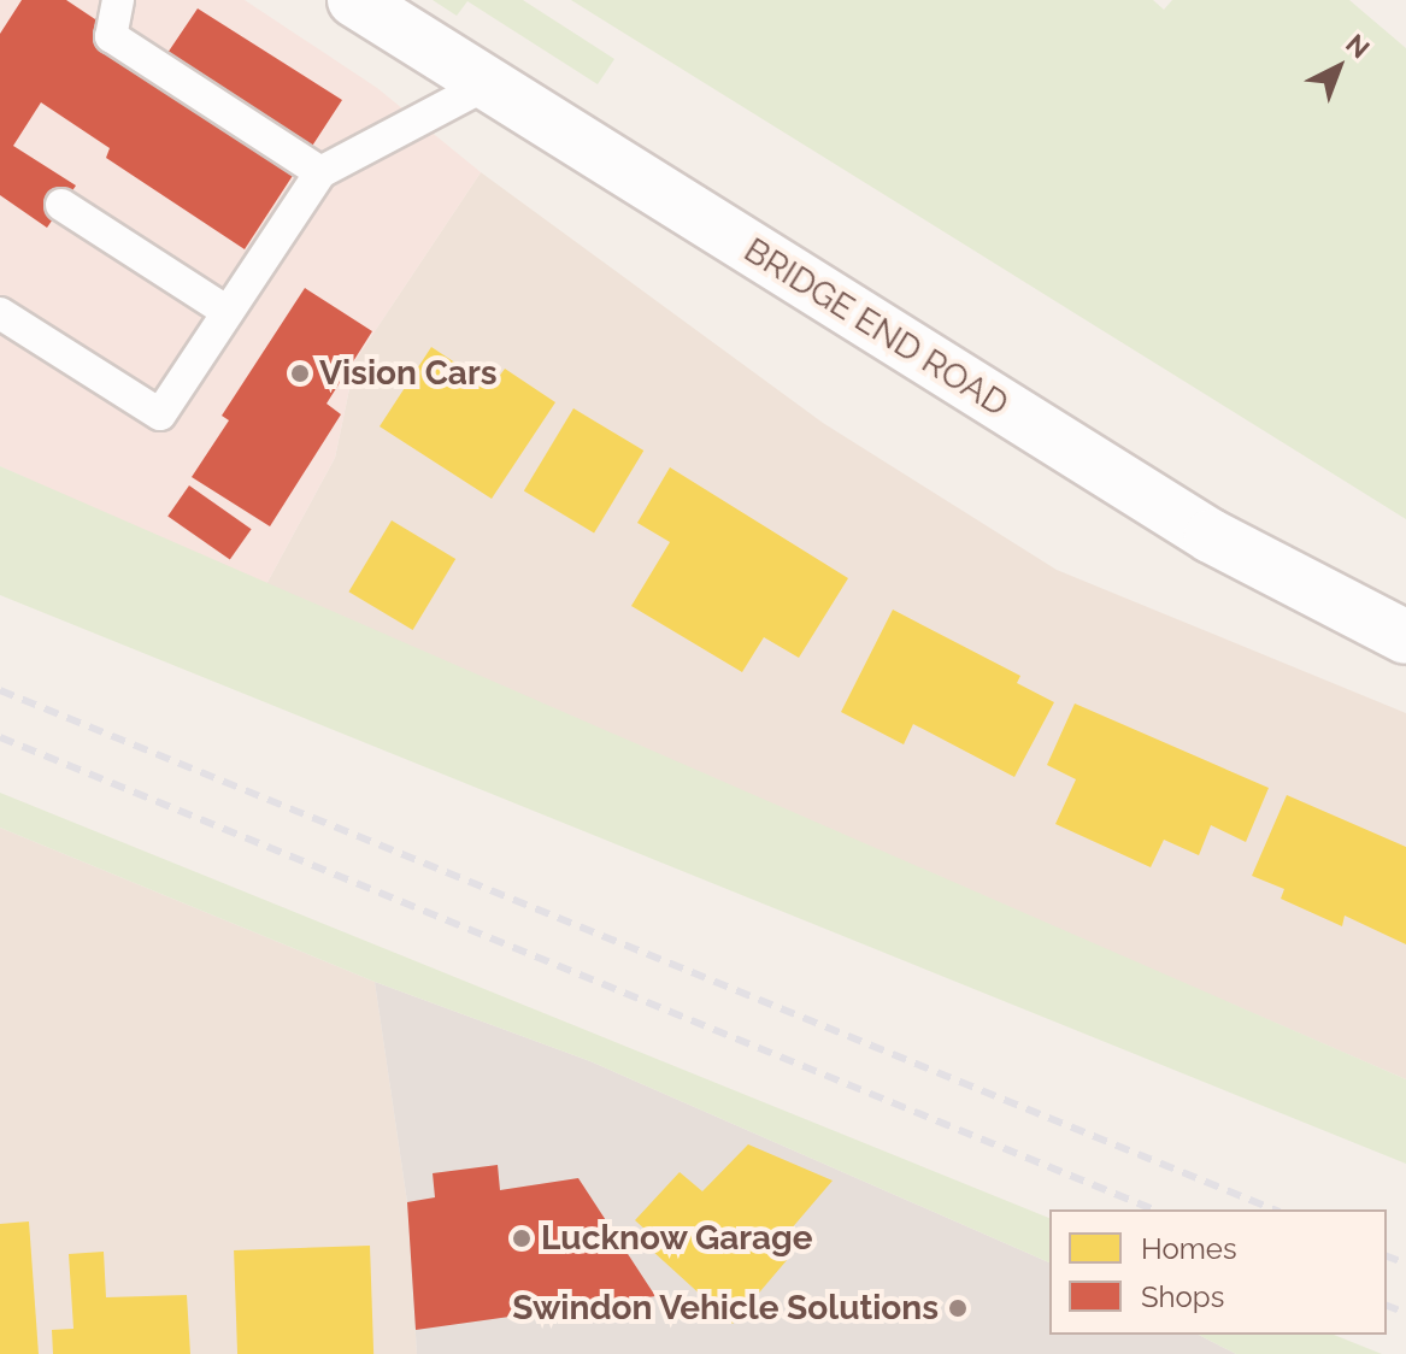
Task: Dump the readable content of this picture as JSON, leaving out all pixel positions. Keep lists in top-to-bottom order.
{
  "streets": {
    "main road": ["BRIDGE END ROAD"]
  },
  "places": ["Vision Cars", "Lucknow Garage", "Swindon Vehicle Solutions"],
  "legend": ["Homes", "Shops"],
  "north": "top right"
}
